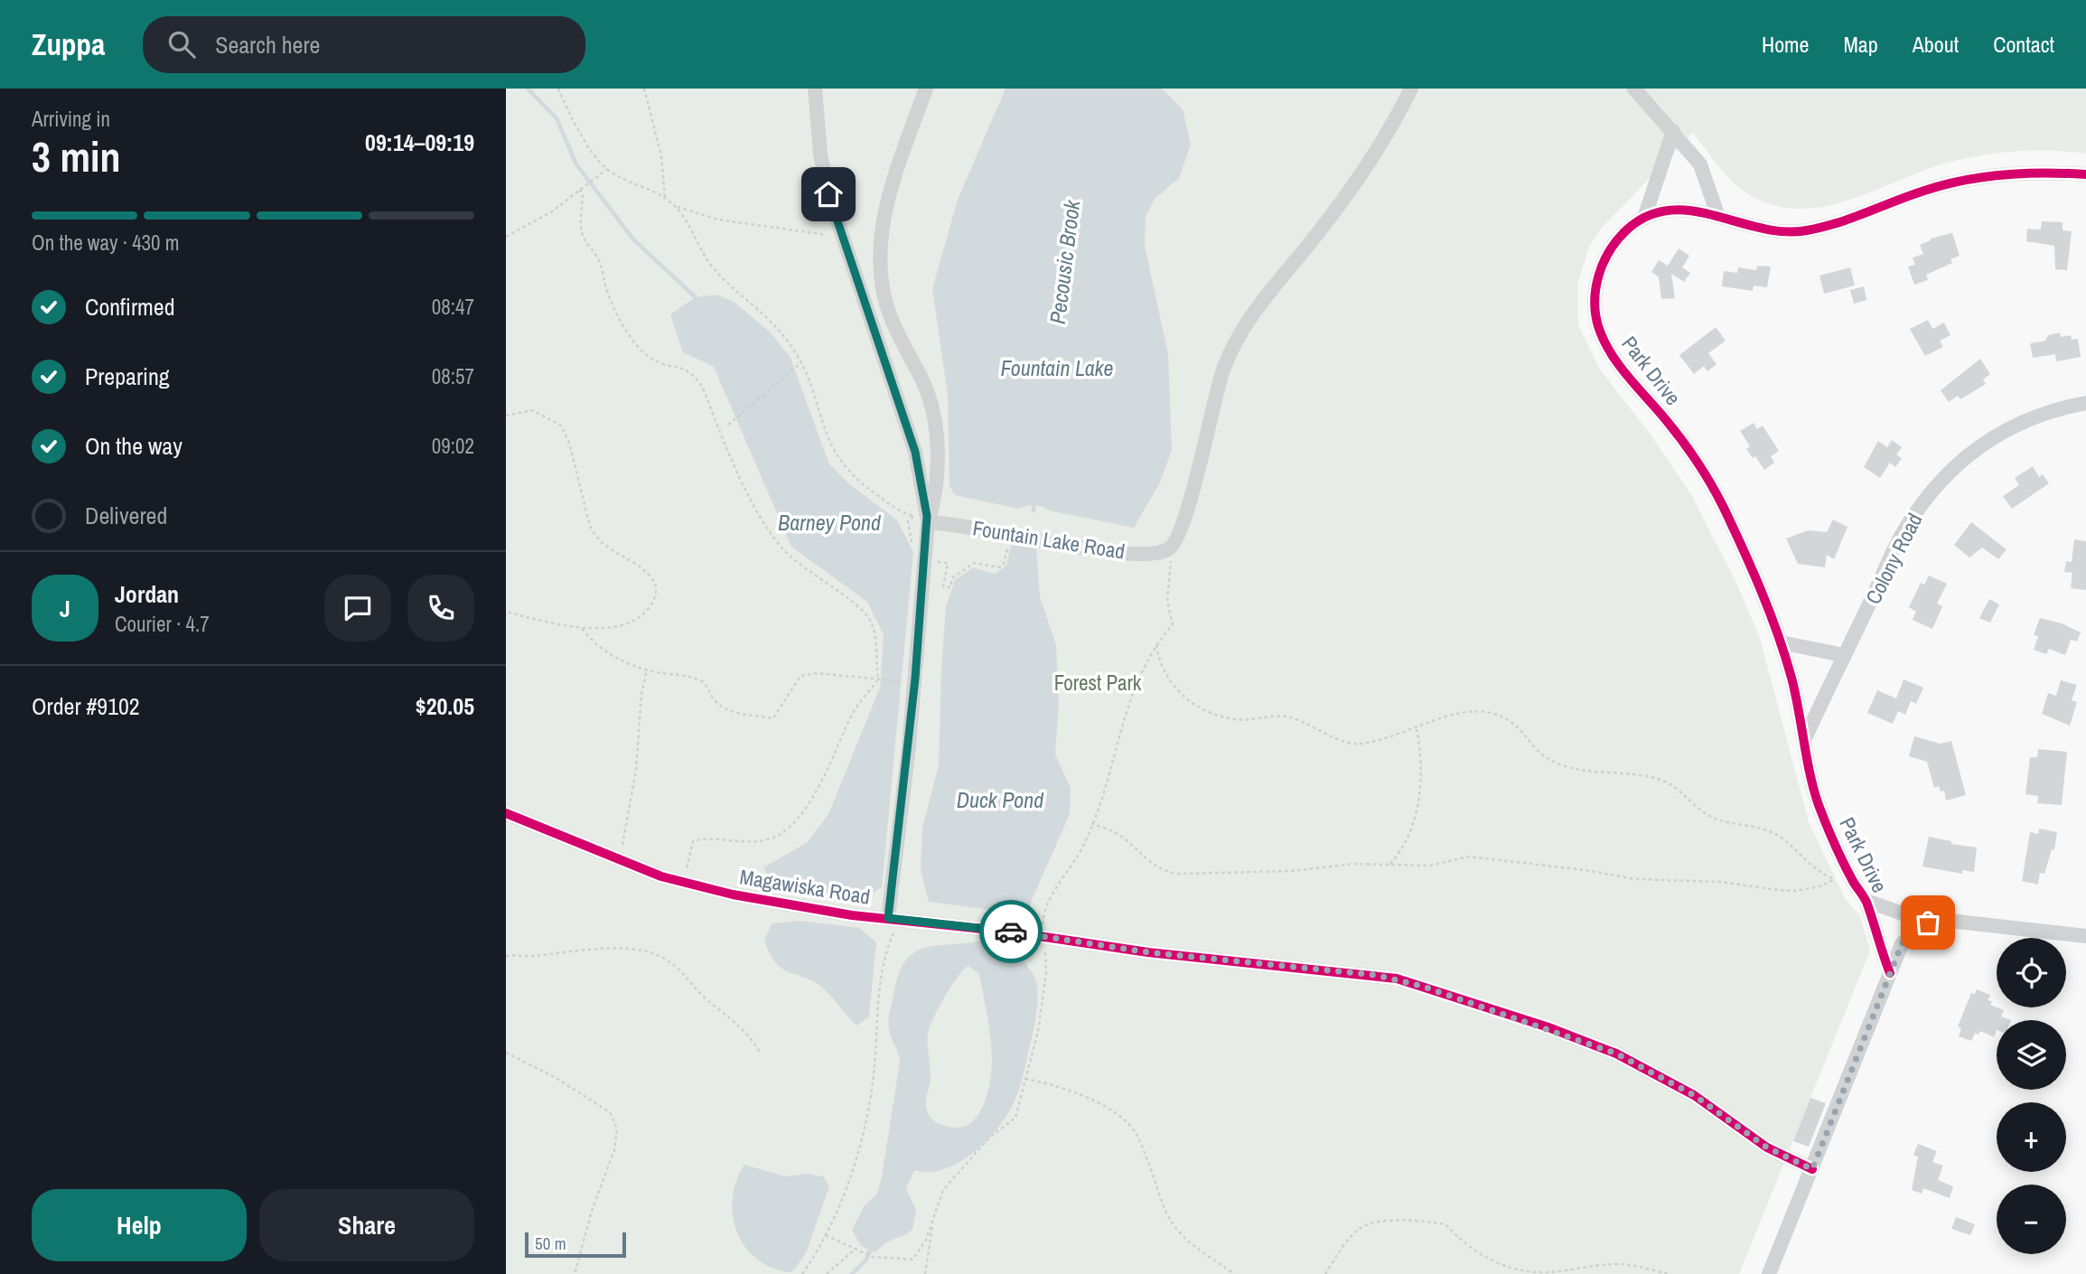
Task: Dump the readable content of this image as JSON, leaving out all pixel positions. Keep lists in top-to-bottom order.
{
  "streets": {
    "street": [
      "Park Drive",
      "Fountain Lake Road",
      "Colony Road",
      "Magawiska Road"
    ]
  },
  "crossings": [
    ["Park Drive", "Colony Road"]
  ],
  "water": [
    "Pecousic Brook",
    "Fountain Lake",
    "Barney Pond",
    "Duck Pond"
  ],
  "parks": ["Forest Park"],
  "scale_bar": "50 m",
  "page": {
    "header": "Zuppa",
    "search": "Search here",
    "nav": [
      "Home",
      "Map",
      "About",
      "Contact"
    ],
    "heading": ["3 min", "Arriving in", "09:14–09:19"],
    "panel": [
      "Jordan",
      "Courier · 4.7",
      "Order #9102",
      "$20.05"
    ],
    "bar": "On the way · 430 m",
    "list": [
      ["Confirmed", "08:47"],
      ["Preparing", "08:57"],
      ["On the way", "09:02"],
      "Delivered"
    ],
    "round": "J",
    "map_buttons": ["+", "−"],
    "buttons": ["Help", "Share"],
    "scale": "50 m"
  }
}
